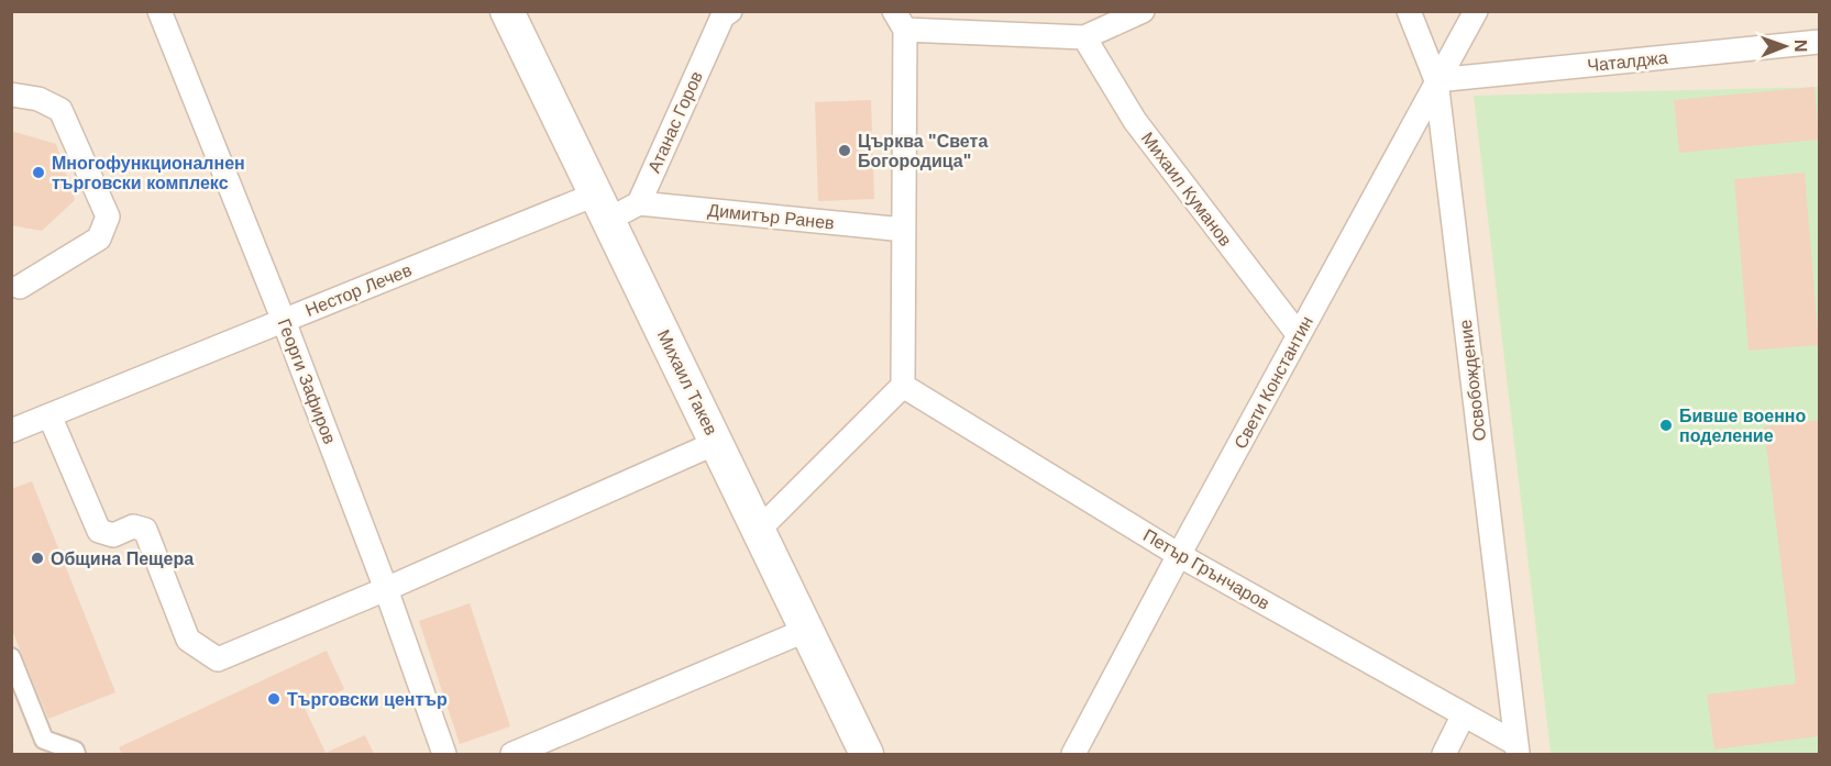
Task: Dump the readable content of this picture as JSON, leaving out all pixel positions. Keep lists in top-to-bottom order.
{
  "streets": {
    "main road": ["Михаил Такев"],
    "street": [
      "Чаталджа",
      "Атанас Горов",
      "Михаил Куманов",
      "Димитър Ранев",
      "Нестор Лечев",
      "Освобождение",
      "Георги Зафиров",
      "Свети Константин",
      "Петър Грънчаров"
    ]
  },
  "crossings": [
    ["Чаталджа", "Освобождение"],
    ["Чаталджа", "Свети Константин"],
    ["Атанас Горов", "Димитър Ранев"],
    ["Михаил Куманов", "Свети Константин"],
    ["Нестор Лечев", "Георги Зафиров"],
    ["Нестор Лечев", "Михаил Такев"],
    ["Освобождение", "Свети Константин"],
    ["Освобождение", "Петър Грънчаров"],
    ["Свети Константин", "Петър Грънчаров"]
  ],
  "places": [
    "Църква \"Света Богородица\"",
    "Многофункционалнен търговски комплекс",
    "Бивше военно поделение",
    "Община Пещера",
    "Търговски център"
  ],
  "north": "right"
}
